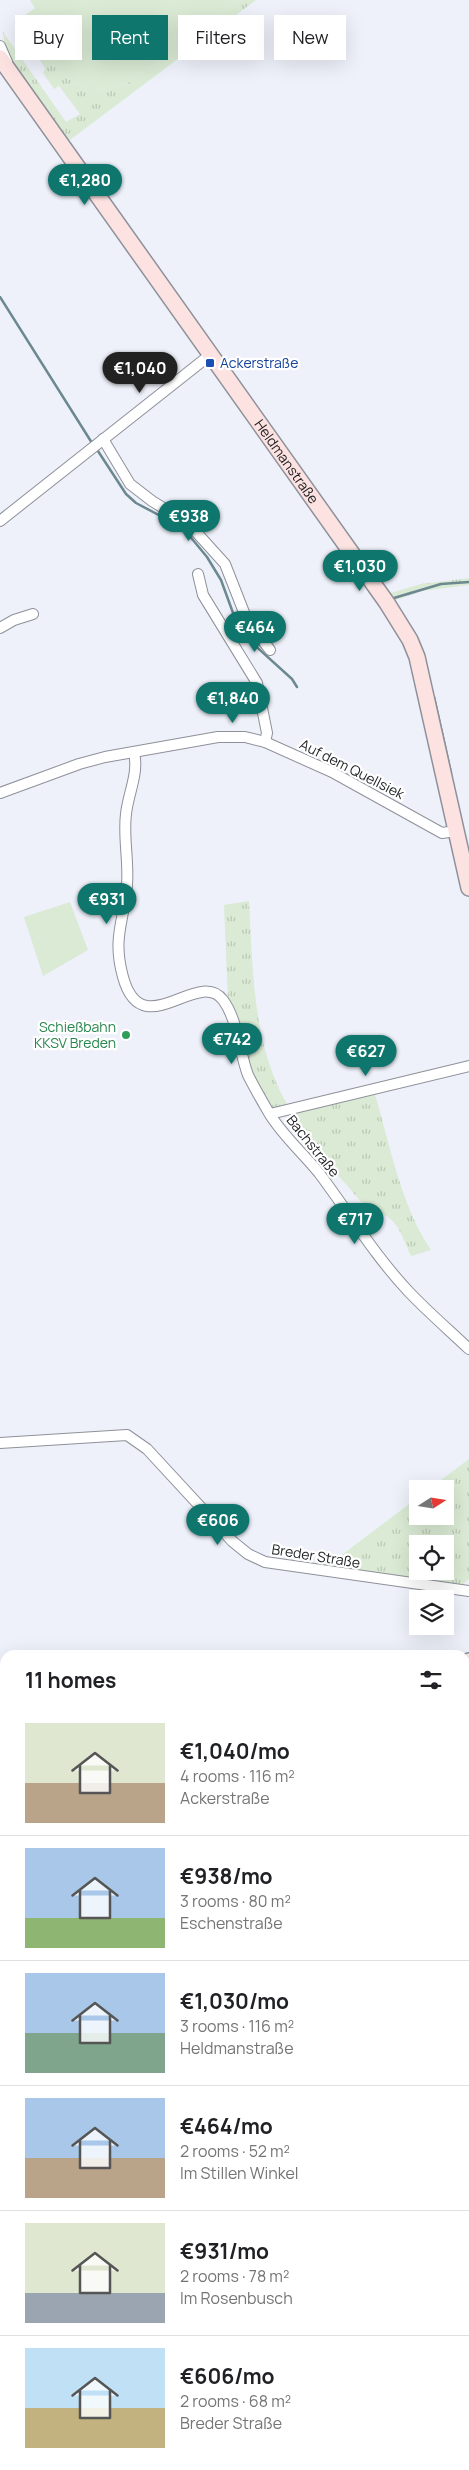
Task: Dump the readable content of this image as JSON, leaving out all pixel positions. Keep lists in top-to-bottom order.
{
  "streets": {
    "main road": ["Heldmanstraße"],
    "street": ["Auf dem Quellsiek", "Bachstraße", "Breder Straße"]
  },
  "crossings": [
    ["Heldmanstraße", "Auf dem Quellsiek"]
  ],
  "places": {
    "transit": ["Ackerstraße"],
    "other": ["Schießbahn KKSV Breden"]
  },
  "north": "right",
  "page": {
    "chip": [
      "Buy",
      "Rent",
      "Filters",
      "New"
    ],
    "price": [
      "€1,280",
      "€1,040",
      "€938",
      "€1,030",
      "€464",
      "€1,840",
      "€931",
      "€742",
      "€627",
      "€717",
      "€606"
    ],
    "heading": "11 homes",
    "list": [
      {
        "name": "€1,040/mo",
        "note": "4 rooms · 116 m² · Ackerstraße"
      },
      {
        "name": "€938/mo",
        "note": "3 rooms · 80 m² · Eschenstraße"
      },
      {
        "name": "€1,030/mo",
        "note": "3 rooms · 116 m² · Heldmanstraße"
      },
      {
        "name": "€464/mo",
        "note": "2 rooms · 52 m² · Im Stillen Winkel"
      },
      {
        "name": "€931/mo",
        "note": "2 rooms · 78 m² · Im Rosenbusch"
      },
      {
        "name": "€606/mo",
        "note": "2 rooms · 68 m² · Breder Straße"
      }
    ]
  }
}
